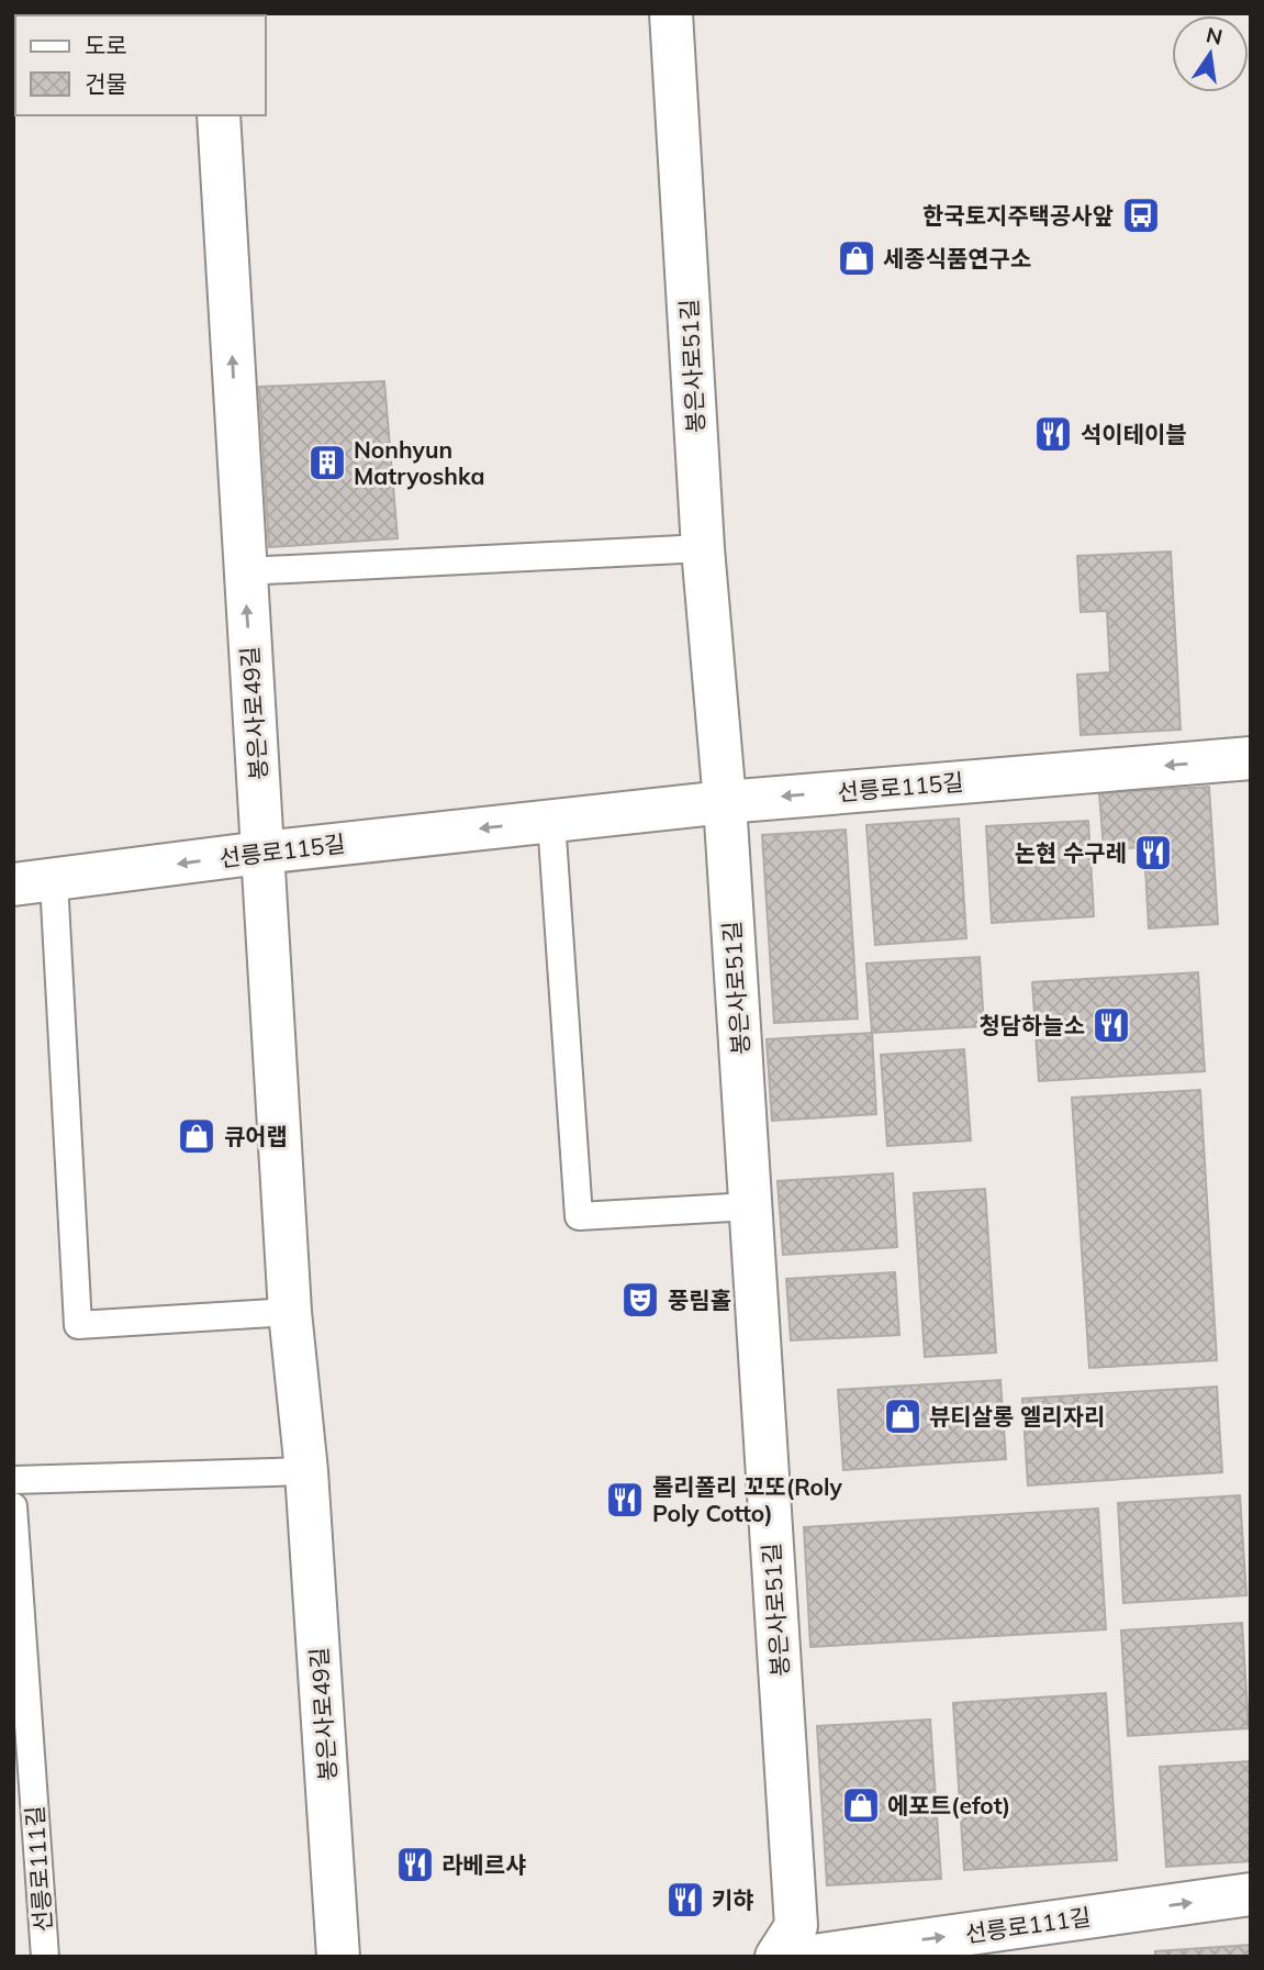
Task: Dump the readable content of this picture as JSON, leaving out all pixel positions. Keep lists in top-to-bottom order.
{
  "streets": {
    "street": [
      "봉은사로51길",
      "봉은사로49길",
      "선릉로115길",
      "선릉로111길"
    ]
  },
  "crossings": [
    ["봉은사로51길", "선릉로115길"],
    ["봉은사로49길", "선릉로115길"]
  ],
  "one_way": ["봉은사로49길", "선릉로115길", "선릉로111길"],
  "places": {
    "bus stop": ["한국토지주택공사앞"],
    "shop": [
      "세종식품연구소",
      "큐어랩",
      "뷰티살롱 엘리자리",
      "에포트(efot)"
    ],
    "restaurant": [
      "석이테이블",
      "논현 수구레",
      "청담하늘소",
      "롤리폴리 꼬또(Roly Poly Cotto)",
      "라베르샤",
      "키햐"
    ],
    "building": ["Nonhyun Matryoshka"],
    "theatre": ["풍림홀"]
  },
  "legend": ["도로", "건물"],
  "north": "top"
}
